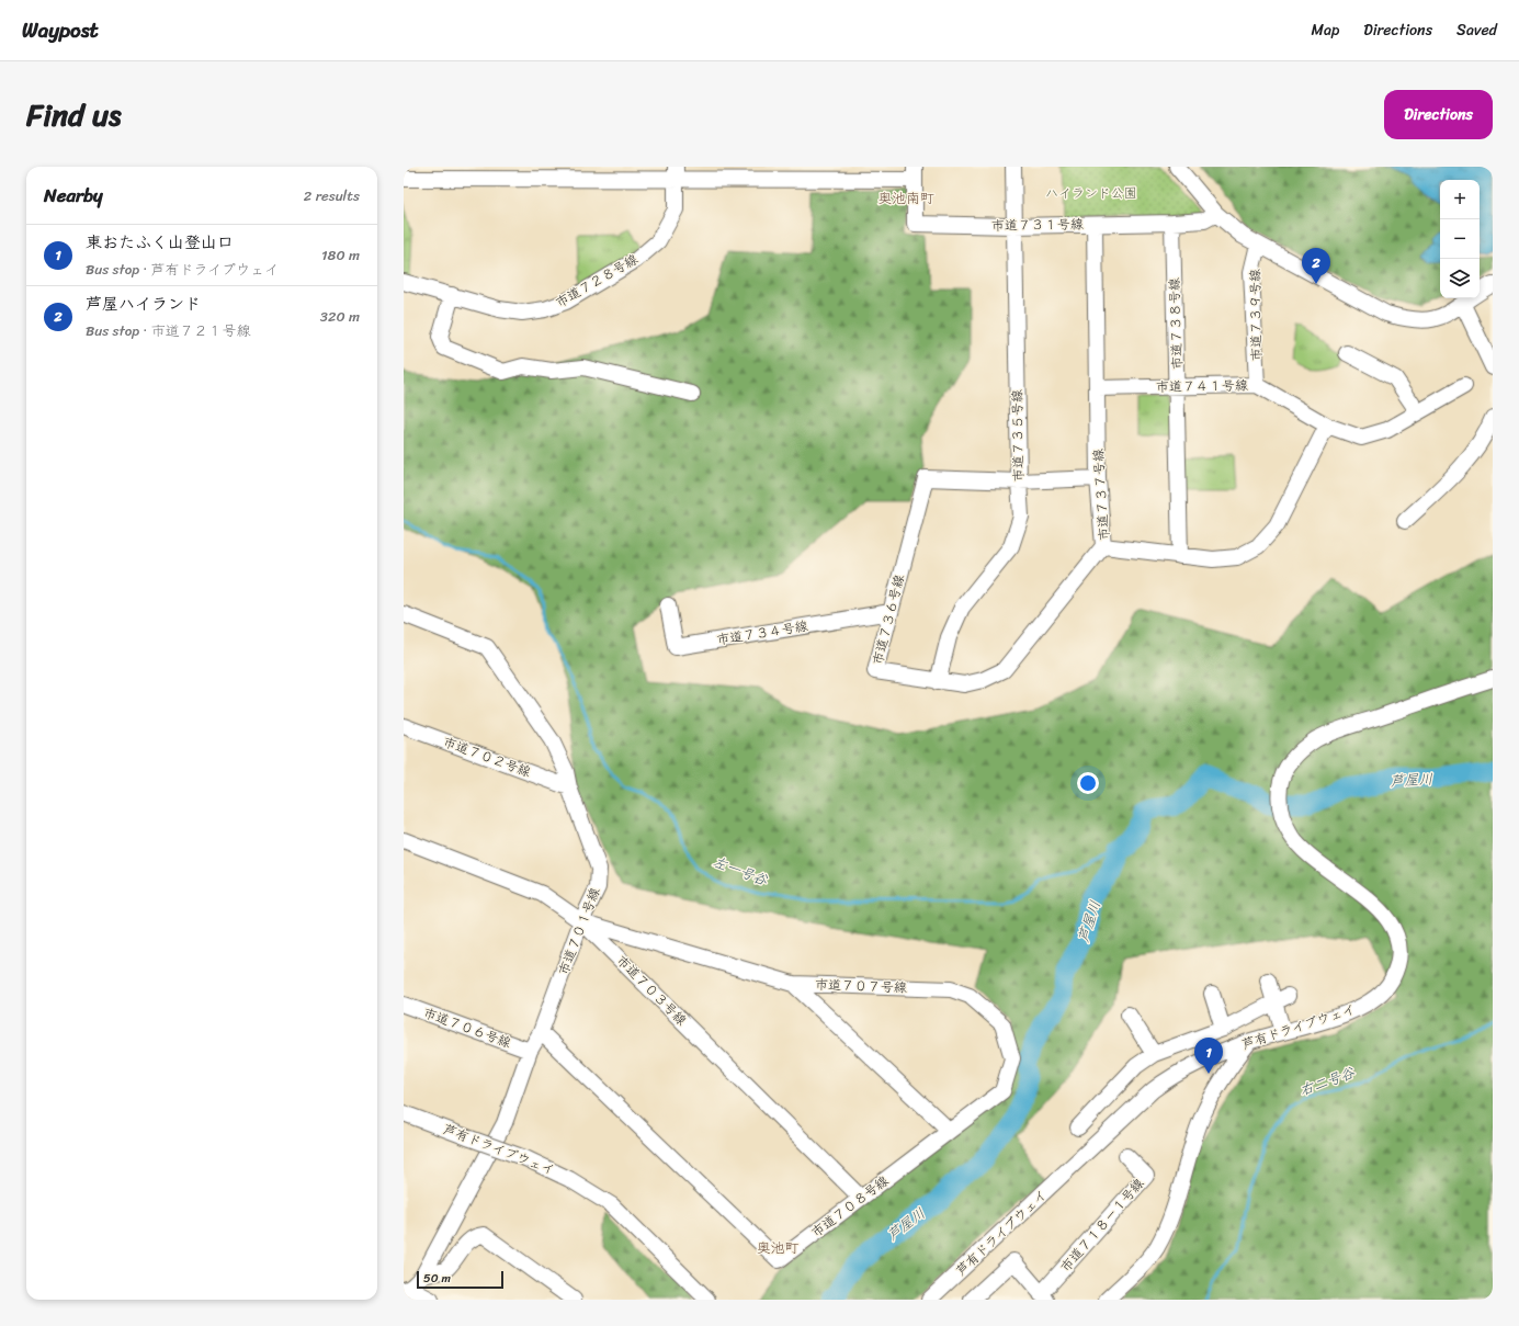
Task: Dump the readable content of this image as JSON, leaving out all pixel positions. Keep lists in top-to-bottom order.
{
  "streets": {
    "street": [
      "市道７３１号線",
      "市道７２８号線",
      "市道７３９号線",
      "市道７３８号線",
      "市道７４１号線",
      "市道７３５号線",
      "市道７３７号線",
      "市道７３６号線",
      "市道７３４号線",
      "市道７０２号線",
      "市道７０１号線",
      "市道７０７号線",
      "市道７０３号線",
      "芦有ドライブウェイ",
      "市道７０６号線",
      "市道７０８号線",
      "市道７１８－１号線"
    ]
  },
  "crossings": [
    ["市道７３１号線", "市道７３８号線"],
    ["市道７３１号線", "市道７３５号線"],
    ["市道７３１号線", "市道７３７号線"],
    ["市道７３９号線", "市道７４１号線"],
    ["市道７３８号線", "市道７４１号線"],
    ["市道７３８号線", "市道７３７号線"],
    ["市道７４１号線", "市道７３７号線"],
    ["市道７３５号線", "市道７３６号線"],
    ["市道７３７号線", "市道７３６号線"],
    ["市道７３６号線", "市道７３４号線"],
    ["市道７０２号線", "市道７０１号線"],
    ["市道７０１号線", "市道７０７号線"],
    ["市道７０１号線", "市道７０３号線"],
    ["市道７０１号線", "市道７０６号線"],
    ["市道７０１号線", "市道７０８号線"],
    ["市道７０７号線", "市道７０３号線"],
    ["市道７０７号線", "市道７０８号線"],
    ["市道７０３号線", "市道７０８号線"]
  ],
  "districts": ["奥池南町", "奥池町"],
  "water": ["芦屋川", "左一号谷", "右二号谷"],
  "parks": ["ハイランド公園"],
  "scale_bar": "50 m",
  "page": {
    "header": "Waypost",
    "nav": ["Map", "Directions", "Saved"],
    "title": "Find us",
    "buttons": "Directions",
    "heading": ["Nearby", "2 results"],
    "map_buttons": ["+", "−"],
    "list": [
      {
        "mark": "1",
        "name": "東おたふく山登山口",
        "note": "Bus stop · 芦有ドライブウェイ",
        "value": "180 m"
      },
      {
        "mark": "2",
        "name": "芦屋ハイランド",
        "note": "Bus stop · 市道７２１号線",
        "value": "320 m"
      }
    ],
    "pins": ["2", "1"],
    "scale": "50 m"
  }
}
